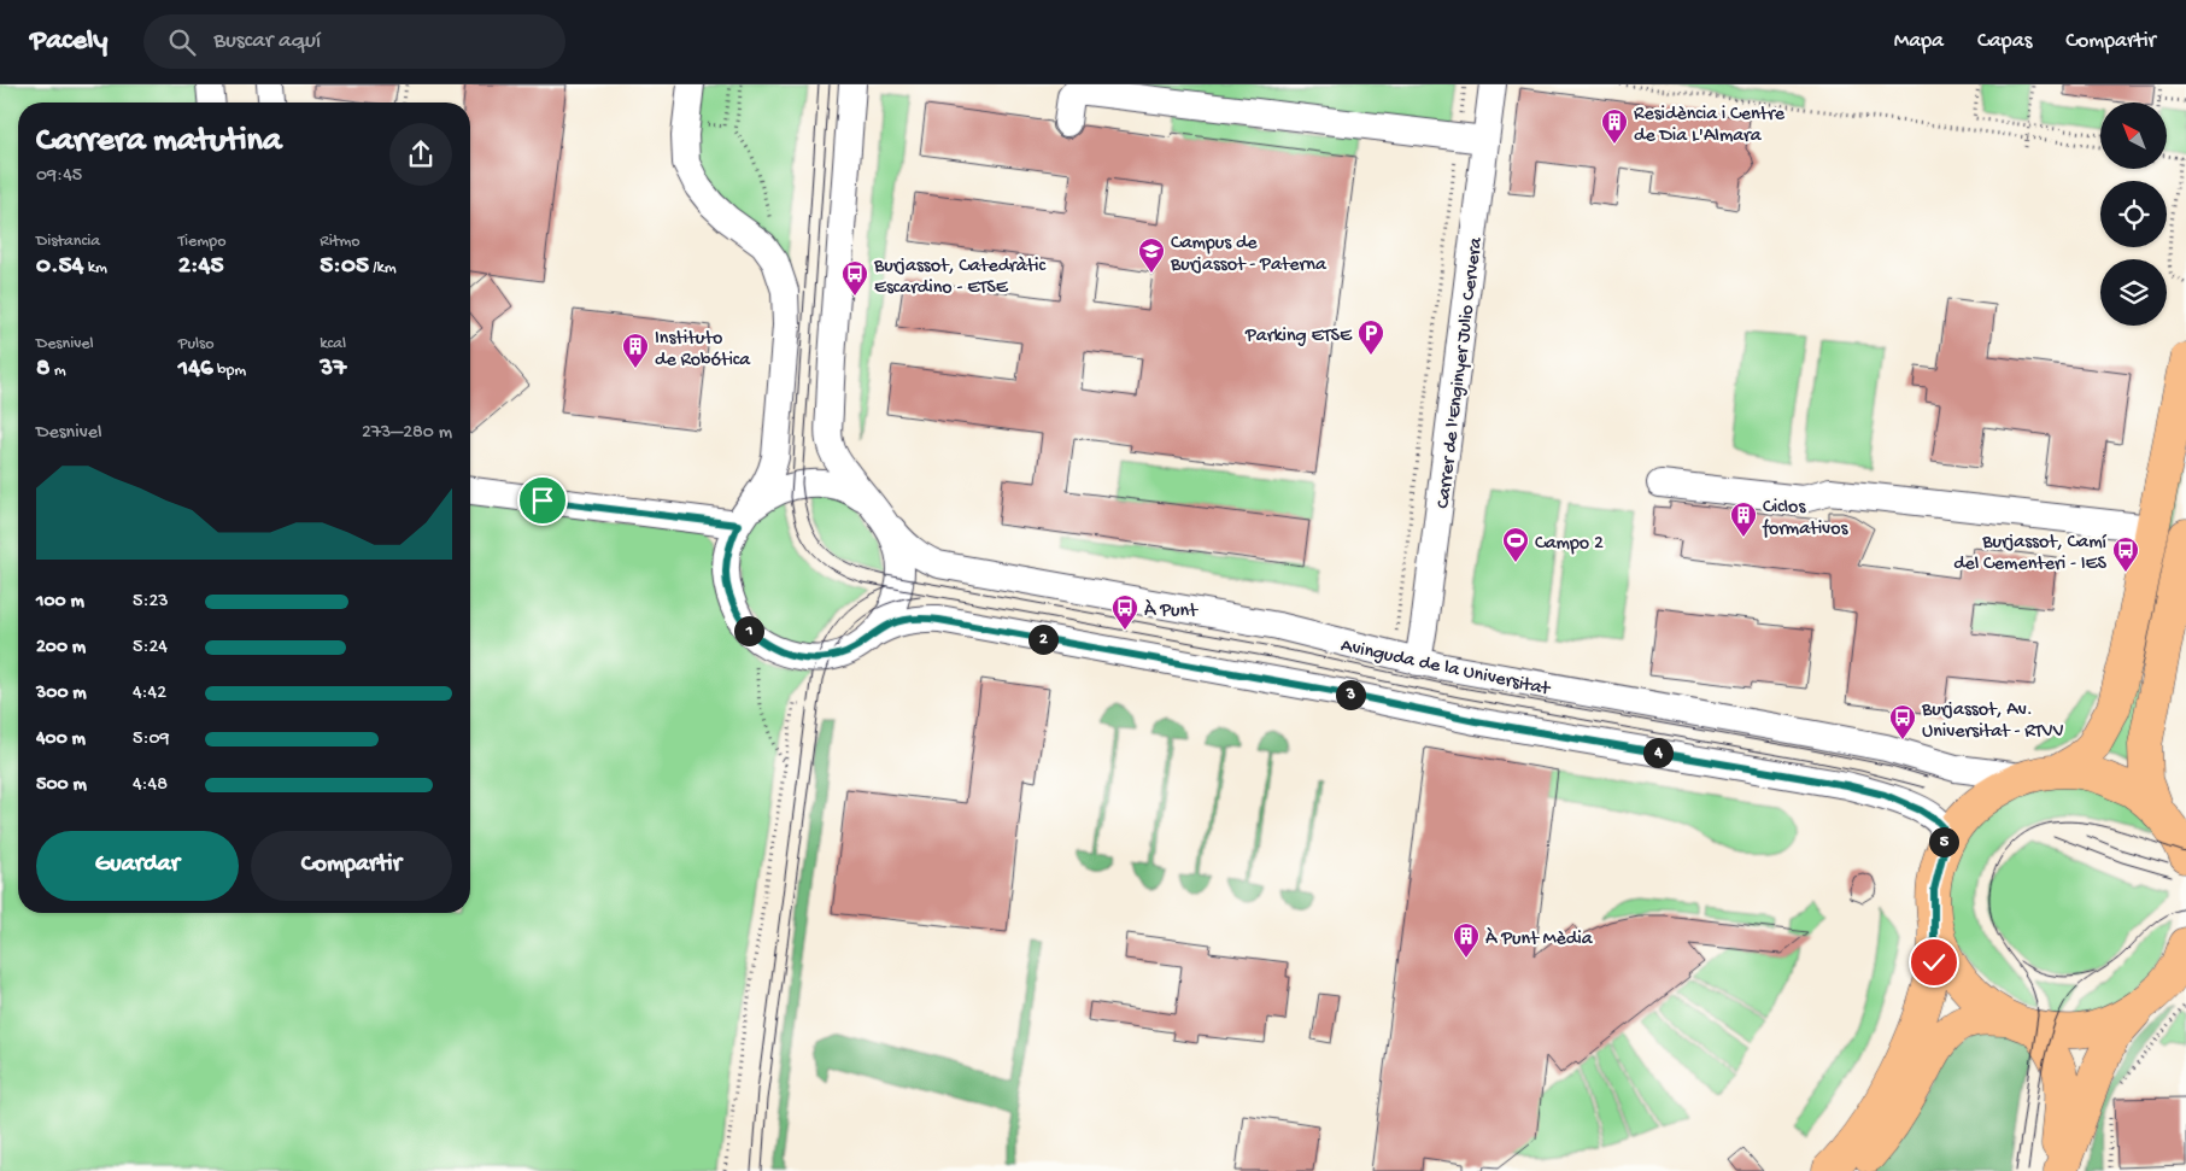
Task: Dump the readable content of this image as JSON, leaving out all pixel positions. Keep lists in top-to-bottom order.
{
  "streets": {
    "street": ["Carrer de l'Enginyer Julio Cervera", "Avinguda de la Universitat"]
  },
  "crossings": [
    ["Carrer de l'Enginyer Julio Cervera", "Avinguda de la Universitat"]
  ],
  "places": {
    "building": [
      "Residència i Centre de Dia L'Almara",
      "Instituto de Robótica",
      "Ciclos formativos",
      "À Punt Mèdia"
    ],
    "school or university": ["Campus de Burjassot - Paterna"],
    "bus stop": [
      "Burjassot, Catedràtic Escardino - ETSE",
      "Burjassot, Camí del Cementeri - IES",
      "À Punt",
      "Burjassot, Av. Universitat - RTVV"
    ],
    "parking": ["Parking ETSE"],
    "sports": ["Campo 2"]
  },
  "north": "top left",
  "page": {
    "header": "Pacely",
    "search": "Buscar aquí",
    "nav": ["Mapa", "Capas", "Compartir"],
    "heading": ["Carrera matutina", "09:45"],
    "stats": [
      ["Distancia", "0.54 km"],
      ["Tiempo", "2:45"],
      ["Ritmo", "5:05 /km"],
      ["Desnivel", "8 m"],
      ["Pulso", "146 bpm"],
      ["kcal", "37"]
    ],
    "chart": ["Desnivel", "273–280 m"],
    "list": [
      {
        "name": "100 m",
        "note": "5:23"
      },
      {
        "name": "200 m",
        "note": "5:24"
      },
      {
        "name": "300 m",
        "note": "4:42"
      },
      {
        "name": "400 m",
        "note": "5:09"
      },
      {
        "name": "500 m",
        "note": "4:48"
      }
    ],
    "pins": [
      "1",
      "2",
      "3",
      "4",
      "5"
    ],
    "buttons": ["Guardar", "Compartir"]
  }
}
